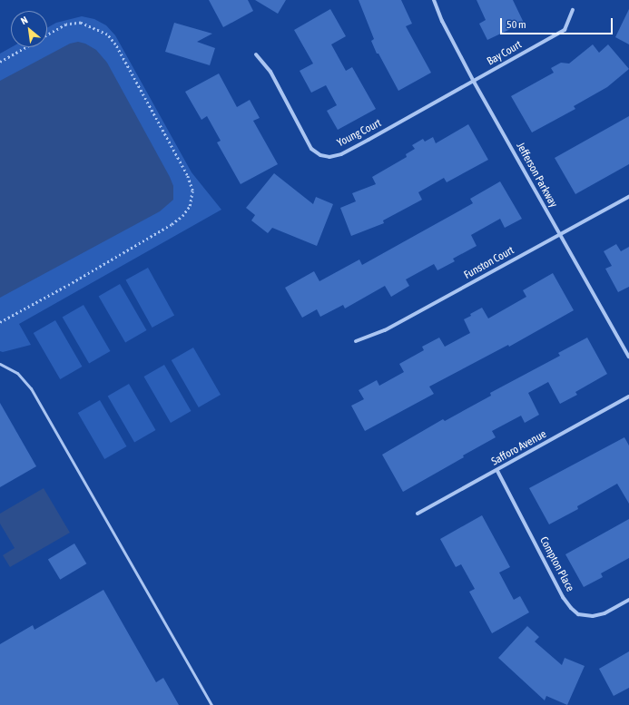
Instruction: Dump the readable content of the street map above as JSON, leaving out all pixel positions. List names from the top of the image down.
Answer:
{
  "streets": {
    "street": [
      "Bay Court",
      "Young Court",
      "Jefferson Parkway",
      "Funston Court",
      "Safforo Avenue",
      "Compton Place"
    ]
  },
  "crossings": [
    ["Bay Court", "Young Court"],
    ["Bay Court", "Jefferson Parkway"],
    ["Young Court", "Jefferson Parkway"],
    ["Jefferson Parkway", "Funston Court"],
    ["Safforo Avenue", "Compton Place"]
  ],
  "scale_bar": "50 m",
  "north": "top left"
}
